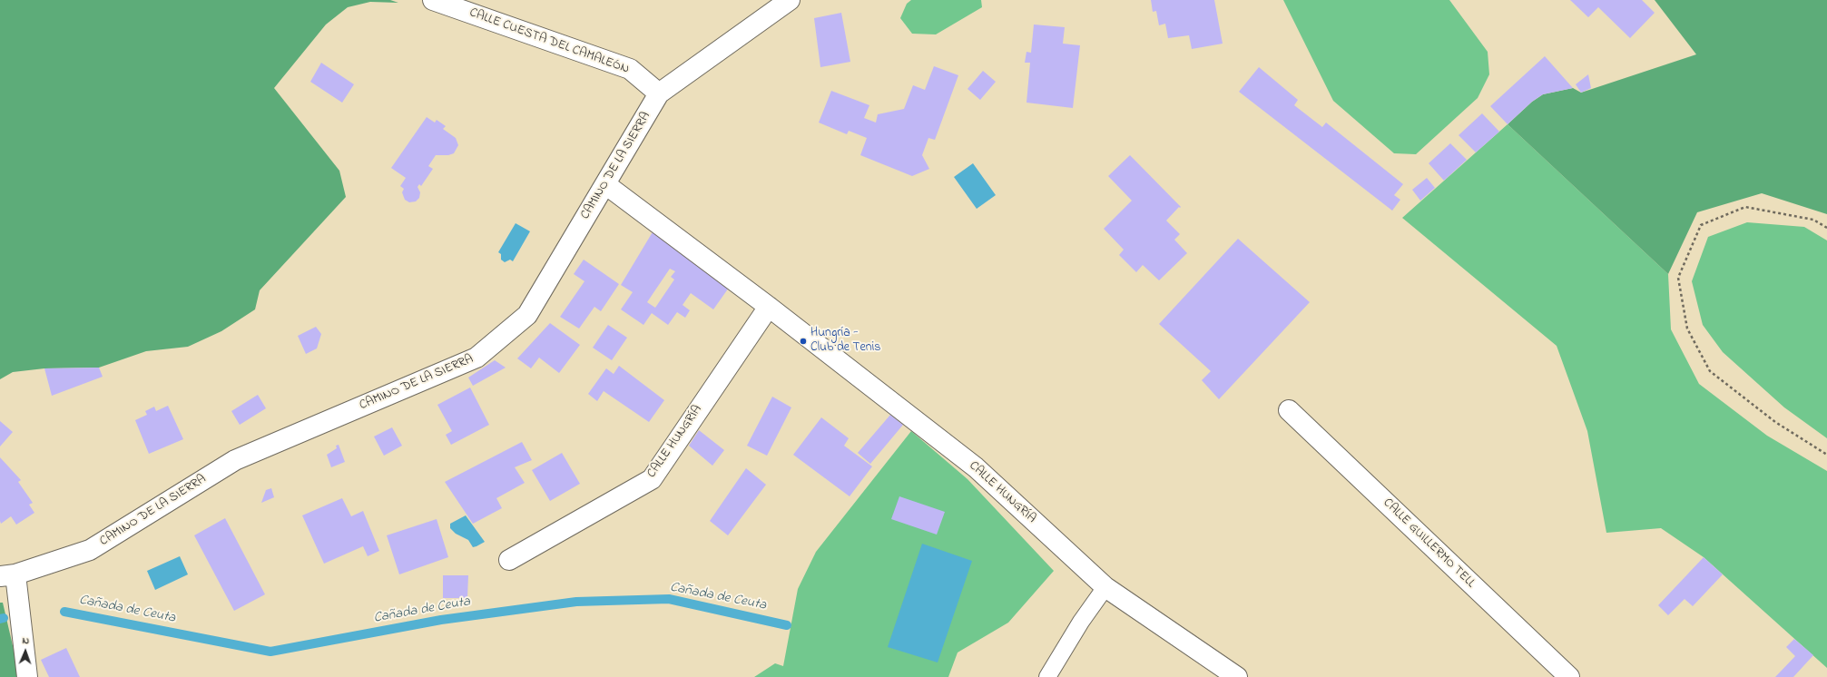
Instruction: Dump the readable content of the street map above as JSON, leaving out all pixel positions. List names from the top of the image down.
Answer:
{
  "streets": {
    "street": [
      "CALLE CUESTA DEL CAMALEÓN",
      "CAMINO DE LA SIERRA",
      "CALLE HUNGRÍA",
      "CALLE GUILLERMO TELL"
    ]
  },
  "crossings": [
    ["CALLE CUESTA DEL CAMALEÓN", "CAMINO DE LA SIERRA"],
    ["CAMINO DE LA SIERRA", "CALLE HUNGRÍA"]
  ],
  "water": ["Cañada de Ceuta"],
  "places": ["Hungría - Club de Tenis"],
  "north": "top"
}
